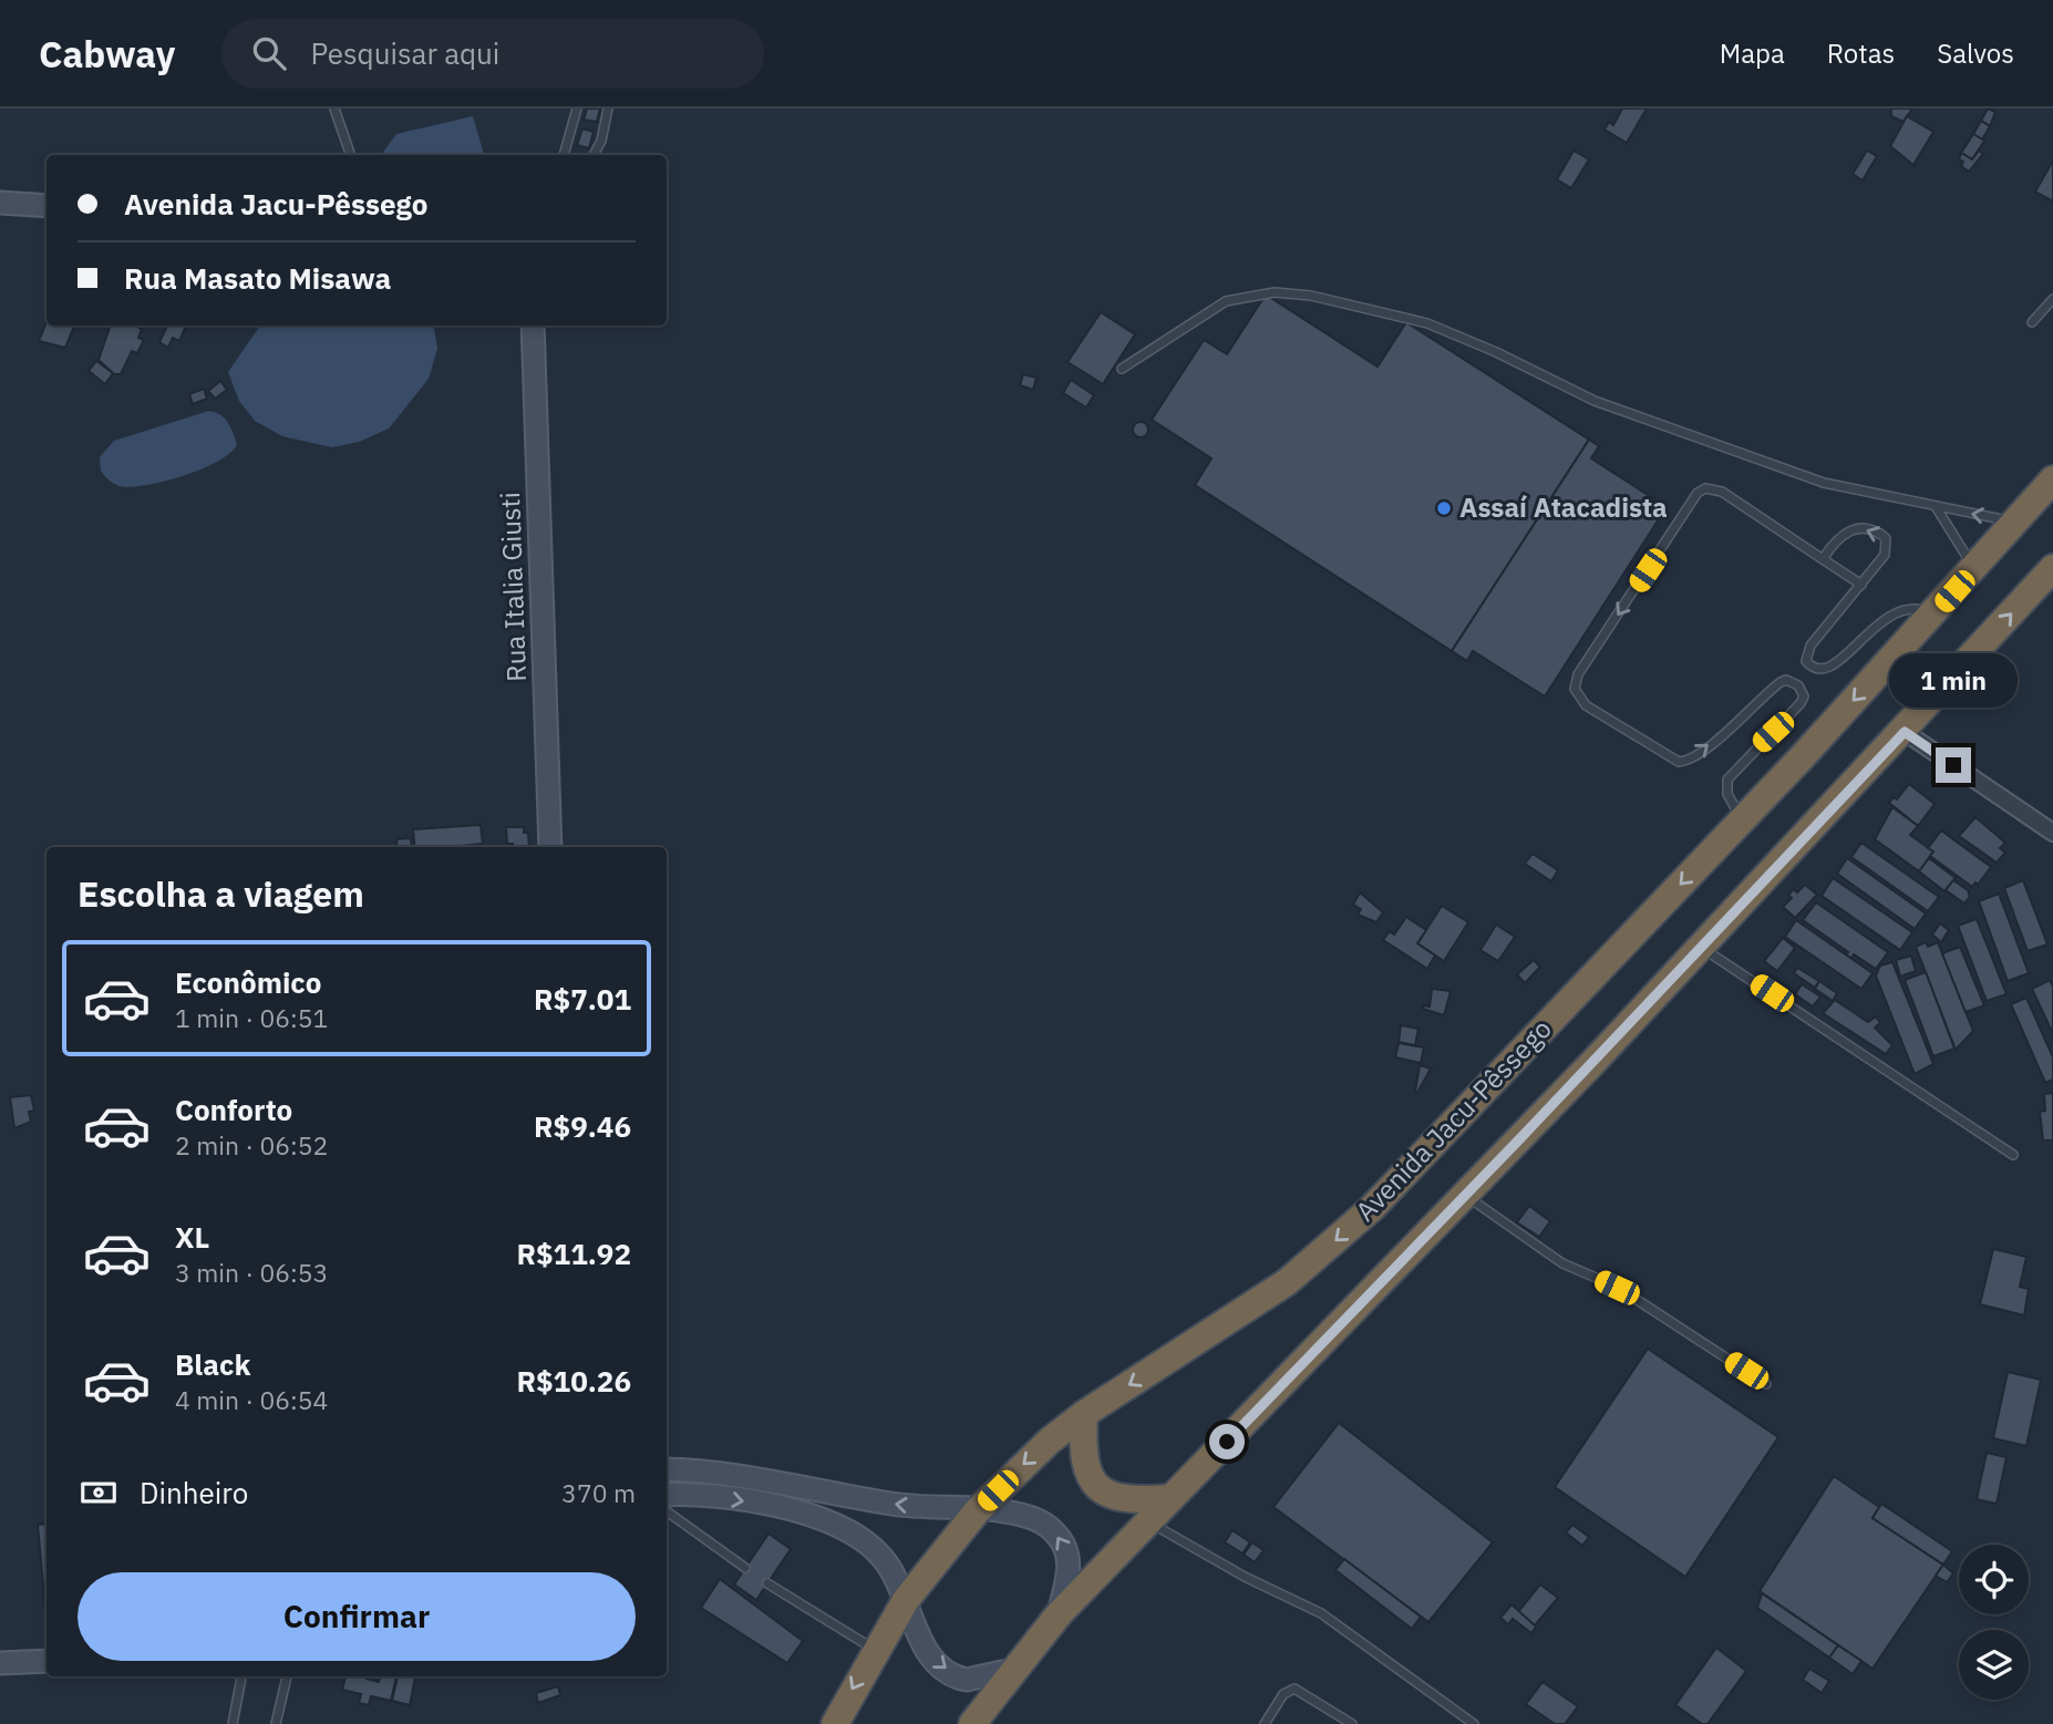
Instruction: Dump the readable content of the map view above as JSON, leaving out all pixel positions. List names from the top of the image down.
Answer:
{
  "streets": {
    "highway": ["Avenida Jacu-Pêssego"],
    "main road": ["Rua Italia Giusti"]
  },
  "places": ["Assaí Atacadista"],
  "page": {
    "header": "Cabway",
    "search": "Pesquisar aqui",
    "nav": ["Mapa", "Rotas", "Salvos"],
    "banner": ["Avenida Jacu-Pêssego", "Rua Masato Misawa"],
    "bubble": "1 min",
    "heading": "Escolha a viagem",
    "list": [
      {
        "name": "Econômico",
        "note": "1 min · 06:51",
        "value": "R$7.01"
      },
      {
        "name": "Conforto",
        "note": "2 min · 06:52",
        "value": "R$9.46"
      },
      {
        "name": "XL",
        "note": "3 min · 06:53",
        "value": "R$11.92"
      },
      {
        "name": "Black",
        "note": "4 min · 06:54",
        "value": "R$10.26"
      }
    ],
    "pay": ["Dinheiro", "370 m"],
    "buttons": "Confirmar"
  }
}
